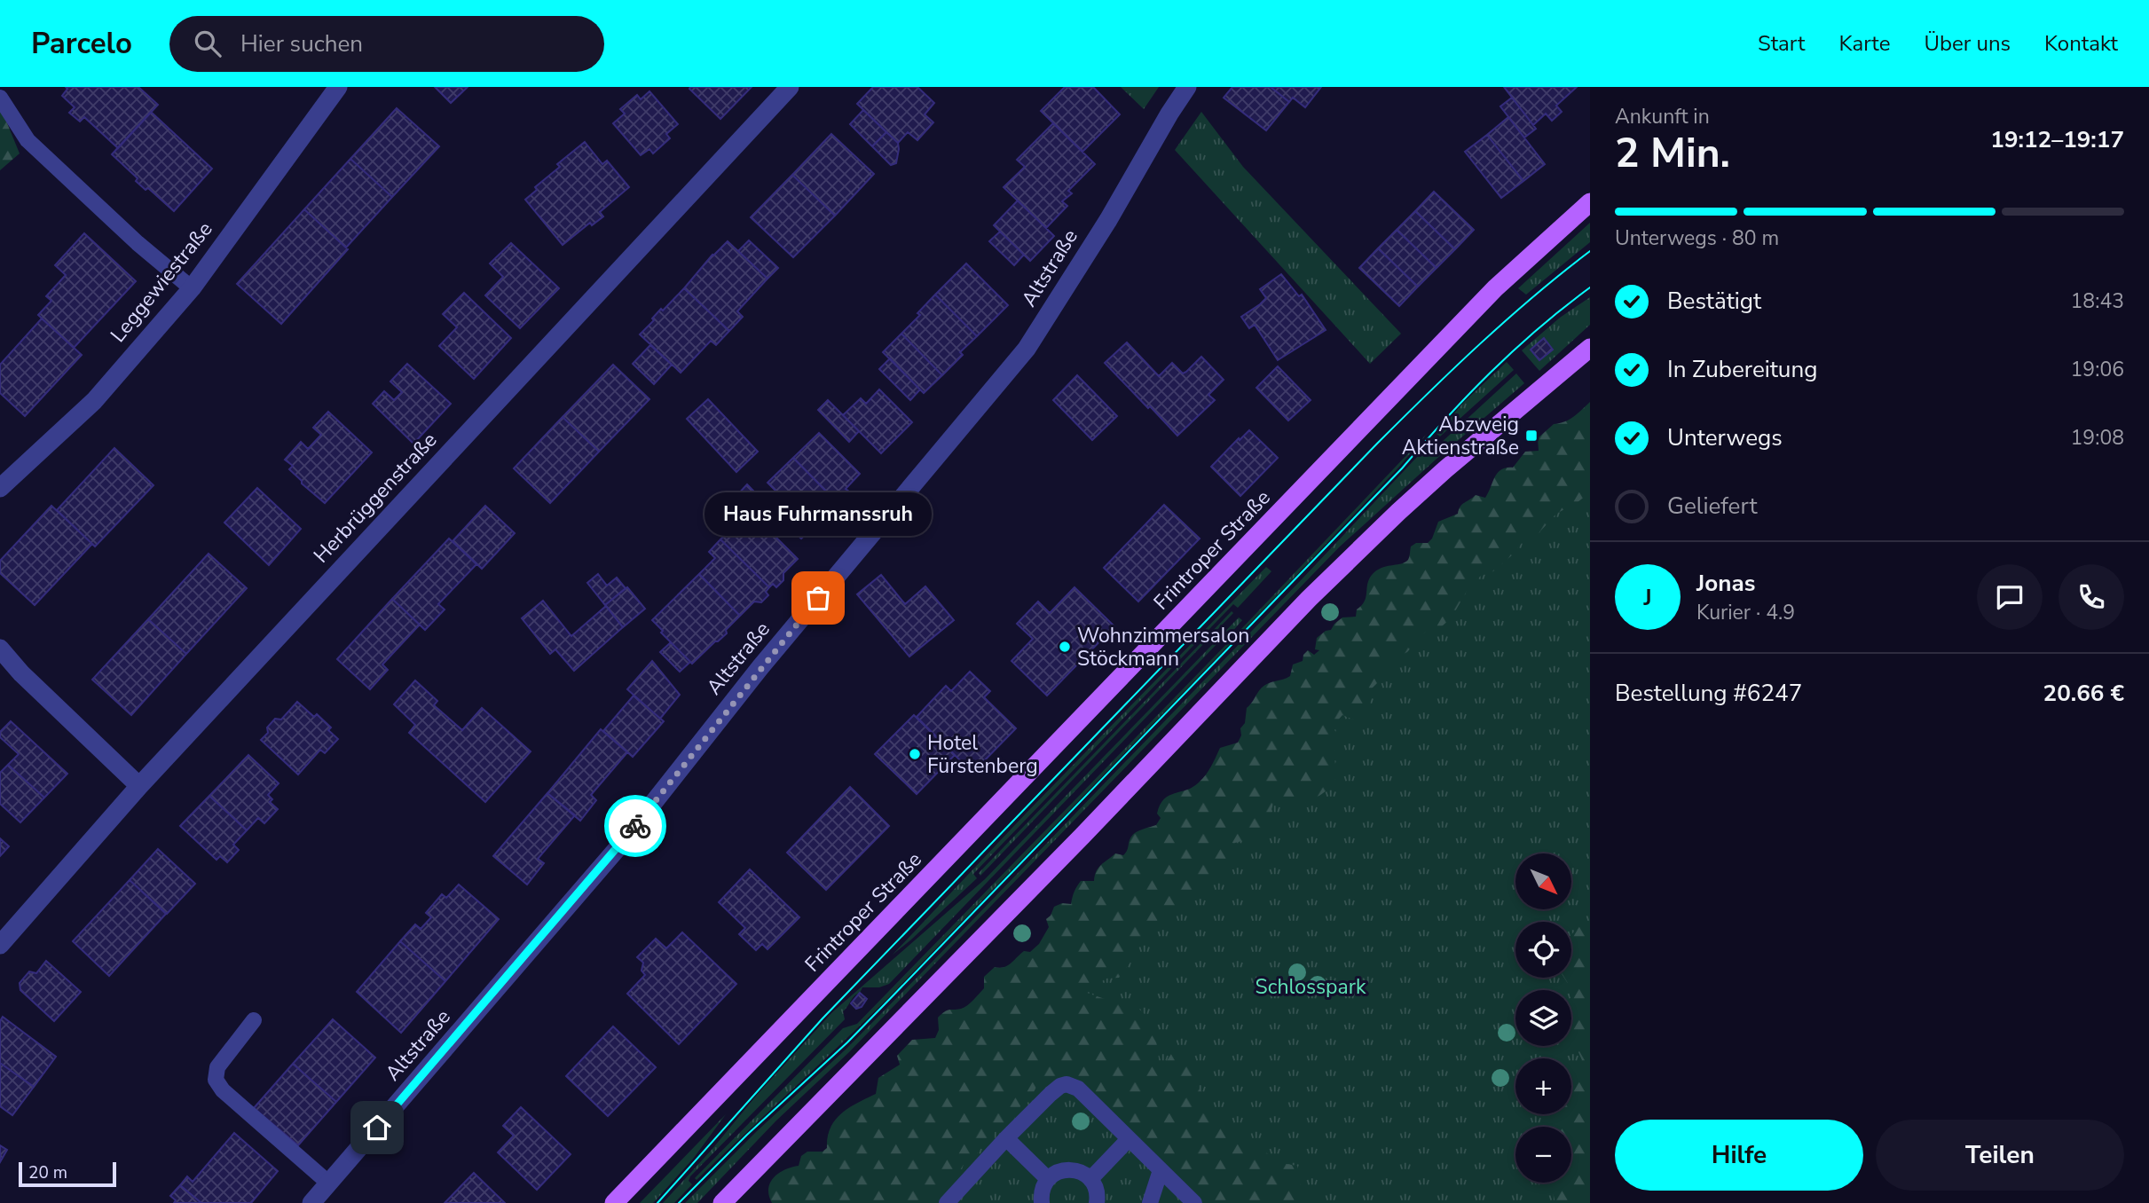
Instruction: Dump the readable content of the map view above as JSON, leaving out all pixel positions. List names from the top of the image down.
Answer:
{
  "streets": {
    "main road": ["Frintroper Straße"],
    "street": ["Altstraße", "Leggewiestraße", "Herbrüggenstraße"]
  },
  "parks": ["Schlosspark"],
  "places": {
    "transit": ["Abzweig Aktienstraße"],
    "other": ["Haus Fuhrmanssruh", "Wohnzimmersalon Stöckmann", "Hotel Fürstenberg"]
  },
  "scale_bar": "20 m",
  "north": "bottom right",
  "page": {
    "header": "Parcelo",
    "search": "Hier suchen",
    "nav": [
      "Start",
      "Karte",
      "Über uns",
      "Kontakt"
    ],
    "heading": ["2 Min.", "Ankunft in", "19:12–19:17"],
    "panel": [
      "Jonas",
      "Kurier · 4.9",
      "Bestellung #6247",
      "20.66 €"
    ],
    "bar": "Unterwegs · 80 m",
    "list": [
      ["Bestätigt", "18:43"],
      ["In Zubereitung", "19:06"],
      ["Unterwegs", "19:08"],
      "Geliefert"
    ],
    "bubble": "Haus Fuhrmanssruh",
    "round": "J",
    "map_buttons": ["+", "−"],
    "buttons": ["Hilfe", "Teilen"],
    "scale": "20 m"
  }
}
